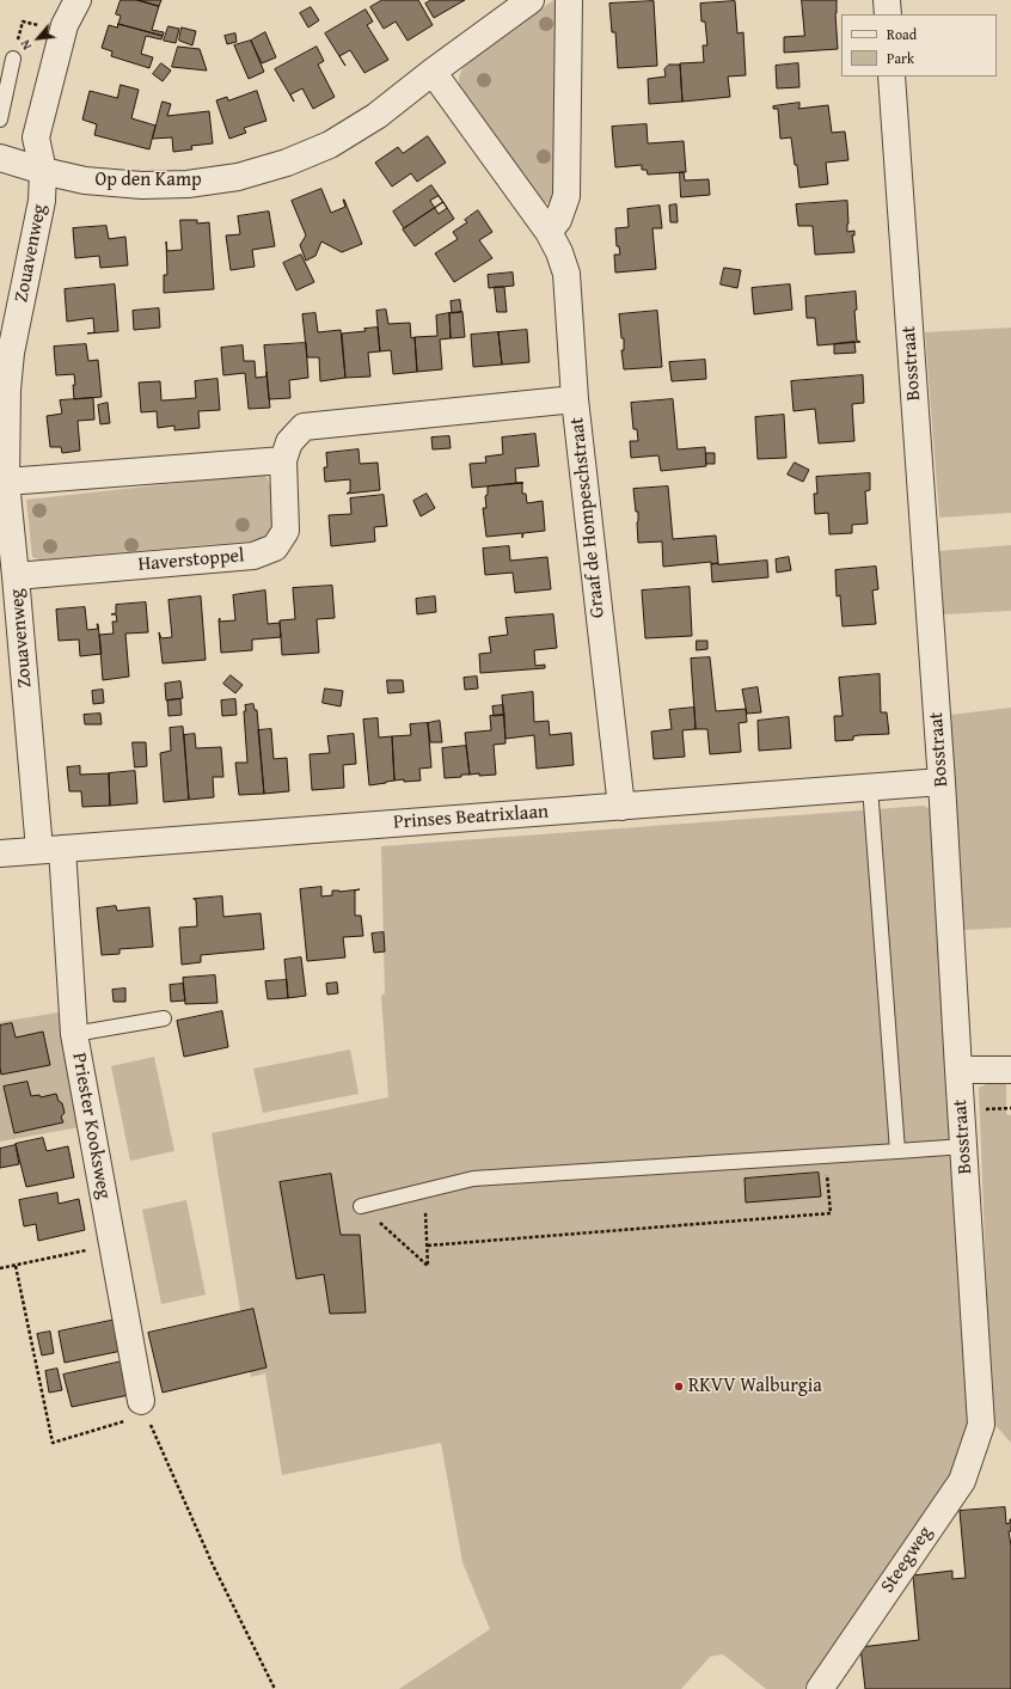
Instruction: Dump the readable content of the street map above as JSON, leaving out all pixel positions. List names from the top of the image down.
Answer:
{
  "streets": {
    "street": [
      "Op den Kamp",
      "Zouavenweg",
      "Bosstraat",
      "Graaf de Hompeschstraat",
      "Haverstoppel",
      "Prinses Beatrixlaan",
      "Priester Kooksweg",
      "Steegweg"
    ]
  },
  "crossings": [
    ["Op den Kamp", "Zouavenweg"],
    ["Op den Kamp", "Graaf de Hompeschstraat"],
    ["Zouavenweg", "Haverstoppel"],
    ["Zouavenweg", "Prinses Beatrixlaan"],
    ["Zouavenweg", "Priester Kooksweg"],
    ["Bosstraat", "Prinses Beatrixlaan"],
    ["Bosstraat", "Steegweg"],
    ["Graaf de Hompeschstraat", "Haverstoppel"],
    ["Graaf de Hompeschstraat", "Prinses Beatrixlaan"],
    ["Prinses Beatrixlaan", "Priester Kooksweg"]
  ],
  "places": ["RKVV Walburgia"],
  "legend": ["Road", "Park"],
  "north": "bottom left"
}
